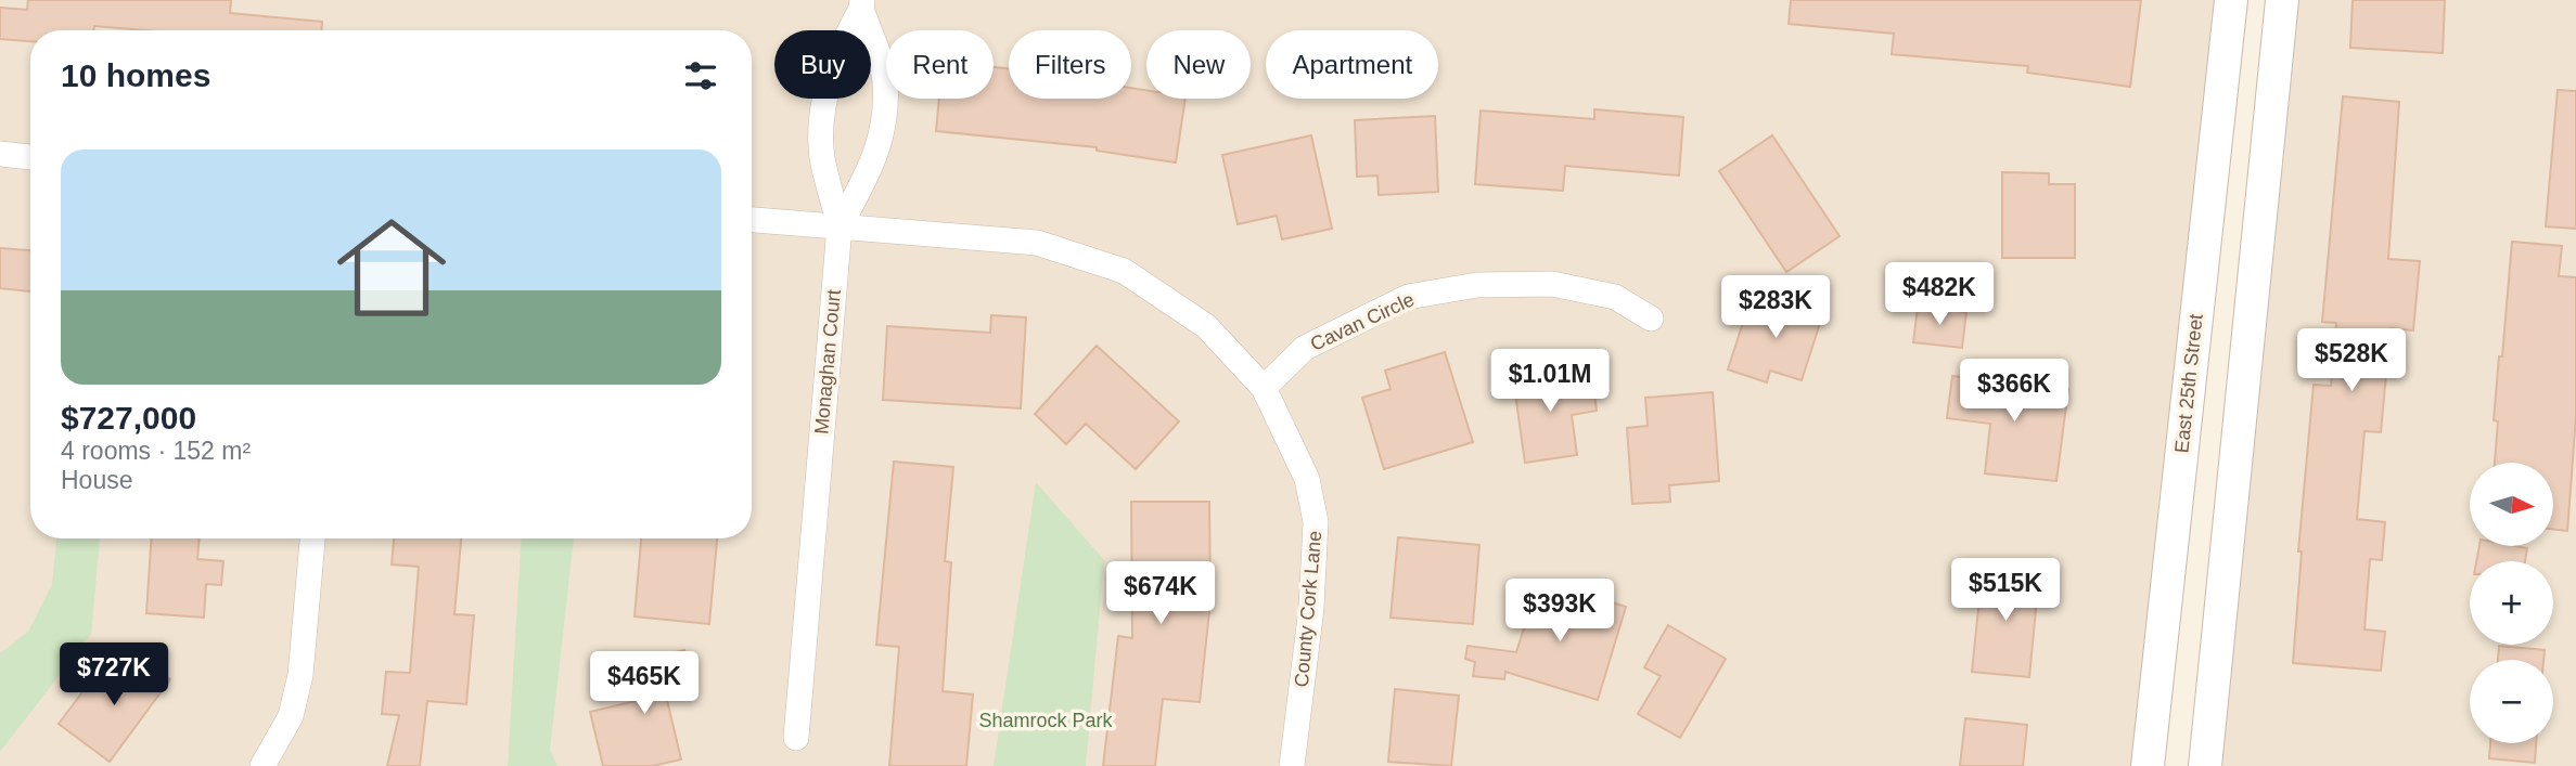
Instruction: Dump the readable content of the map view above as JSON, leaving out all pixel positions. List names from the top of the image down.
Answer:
{
  "streets": {
    "street": [
      "Cavan Circle",
      "Monaghan Court",
      "East 25th Street",
      "County Cork Lane"
    ]
  },
  "crossings": [
    ["Cavan Circle", "County Cork Lane"],
    ["Monaghan Court", "County Cork Lane"]
  ],
  "parks": ["Shamrock Park"],
  "north": "right",
  "page": {
    "chip": [
      "Buy",
      "Rent",
      "Filters",
      "New",
      "Apartment"
    ],
    "heading": "10 homes",
    "list": [
      {
        "name": "$727,000",
        "note": "4 rooms · 152 m² · House"
      }
    ],
    "price": [
      "$482K",
      "$283K",
      "$528K",
      "$1.01M",
      "$366K",
      "$515K",
      "$674K",
      "$393K",
      "$727K",
      "$465K"
    ],
    "map_buttons": ["+", "−"]
  }
}
